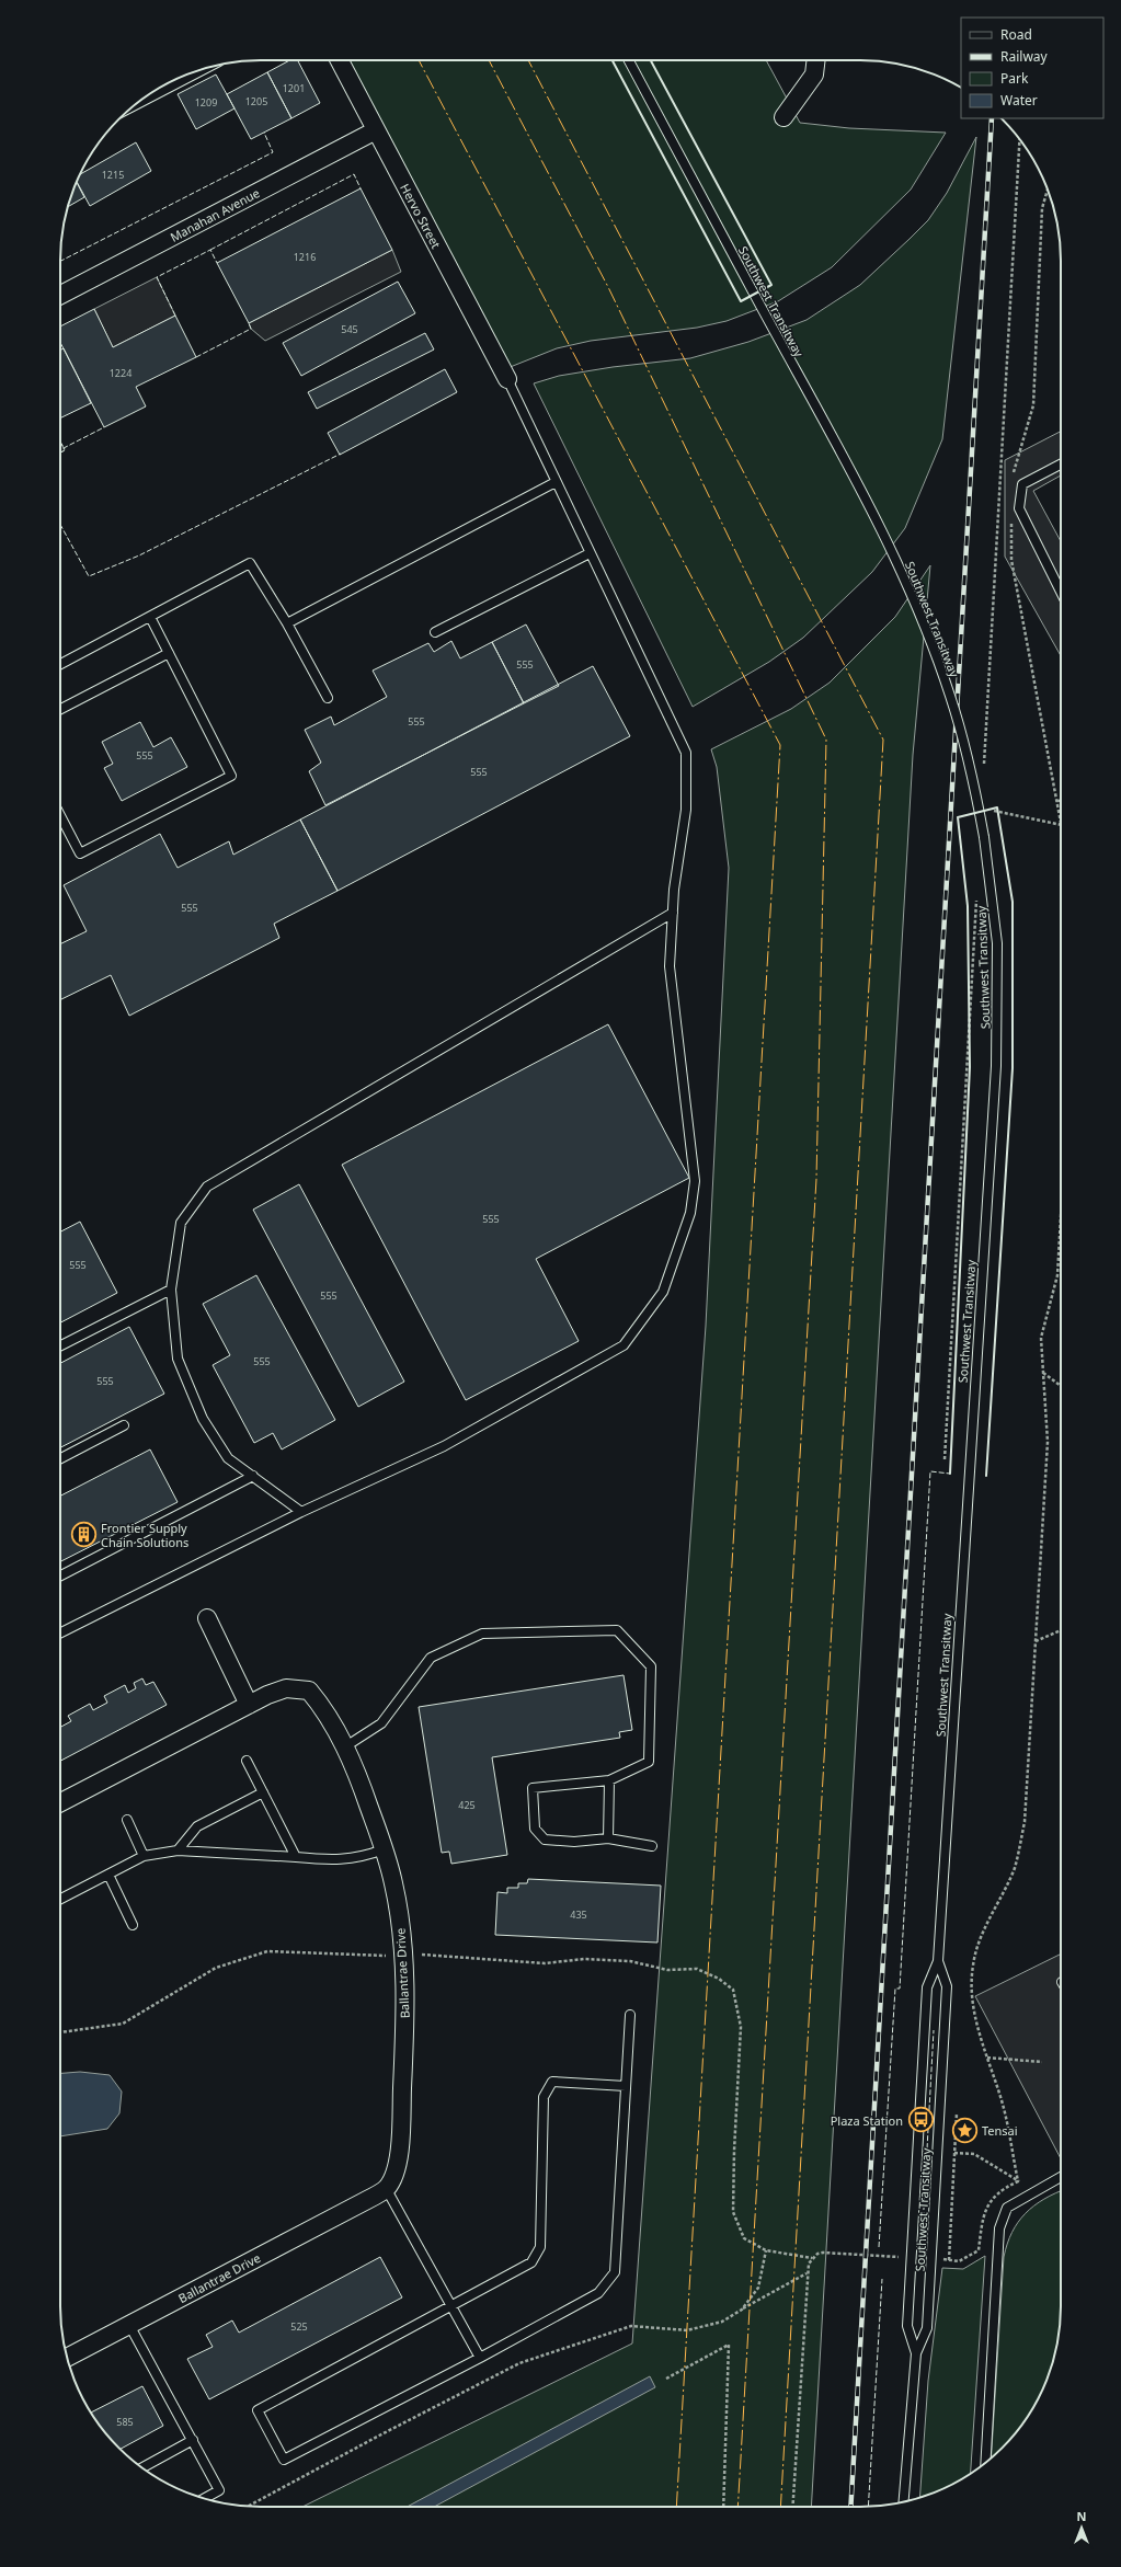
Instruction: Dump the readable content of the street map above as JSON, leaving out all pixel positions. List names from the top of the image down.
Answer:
{
  "streets": {
    "street": ["Manahan Avenue", "Hervo Street", "Ballantrae Drive"],
    "lane": ["Southwest Transitway"]
  },
  "crossings": [
    ["Manahan Avenue", "Hervo Street"]
  ],
  "places": {
    "building": ["Frontier Supply Chain Solutions"],
    "bus stop": ["Plaza Station"],
    "place": ["Tensai"]
  },
  "house_numbers": [
    "1201",
    "1205",
    "1209",
    "1215",
    "1216",
    "545",
    "1224",
    "555",
    "555",
    "555",
    "555",
    "555",
    "555",
    "555",
    "555",
    "555",
    "555",
    "425",
    "435",
    "525",
    "585"
  ],
  "legend": [
    "Road",
    "Railway",
    "Park",
    "Water"
  ],
  "north": "top"
}
